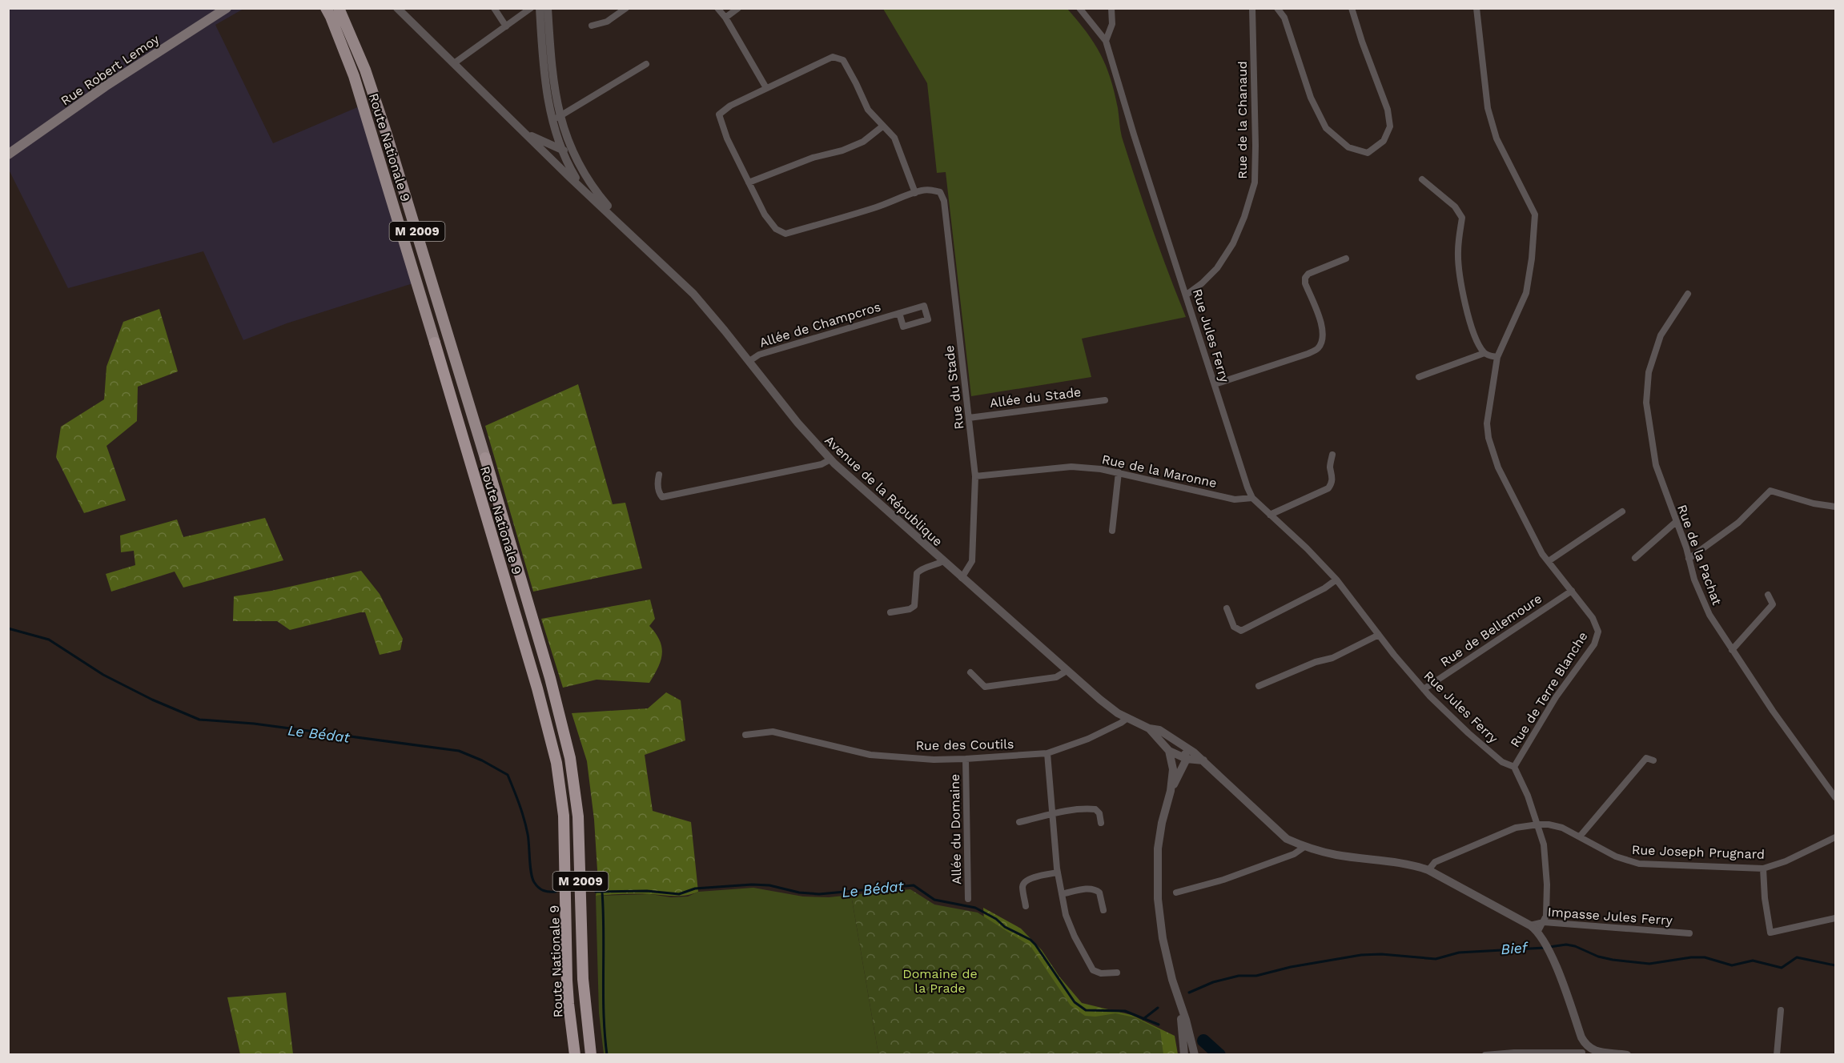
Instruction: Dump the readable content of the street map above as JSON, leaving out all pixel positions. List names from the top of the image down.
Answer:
{
  "streets": {
    "highway": ["Route Nationale 9", "M 2009"],
    "main road": ["Rue Robert Lemoy"],
    "street": [
      "Rue de la Chanaud",
      "Allée de Champcros",
      "Rue Jules Ferry",
      "Rue du Stade",
      "Allée du Stade",
      "Rue de la Maronne",
      "Avenue de la République",
      "Rue de la Pachat",
      "Rue de Bellemoure",
      "Rue de Terre Blanche",
      "Rue des Coutils",
      "Allée du Domaine",
      "Rue Joseph Prugnard",
      "Impasse Jules Ferry"
    ]
  },
  "crossings": [
    ["Rue de la Chanaud", "Rue Jules Ferry"],
    ["Route Nationale 9", "M 2009"],
    ["Allée de Champcros", "Avenue de la République"],
    ["Rue Jules Ferry", "Rue de la Maronne"],
    ["Rue Jules Ferry", "Rue de Bellemoure"],
    ["Rue Jules Ferry", "Rue de Terre Blanche"],
    ["Rue du Stade", "Allée du Stade"],
    ["Rue du Stade", "Rue de la Maronne"],
    ["Rue du Stade", "Avenue de la République"],
    ["Avenue de la République", "Rue des Coutils"],
    ["Avenue de la République", "Rue Joseph Prugnard"],
    ["Avenue de la République", "Impasse Jules Ferry"],
    ["Rue de Bellemoure", "Rue de Terre Blanche"],
    ["Rue des Coutils", "Allée du Domaine"]
  ],
  "water": ["Le Bédat", "Bief"],
  "parks": ["Domaine de la Prade"]
}
